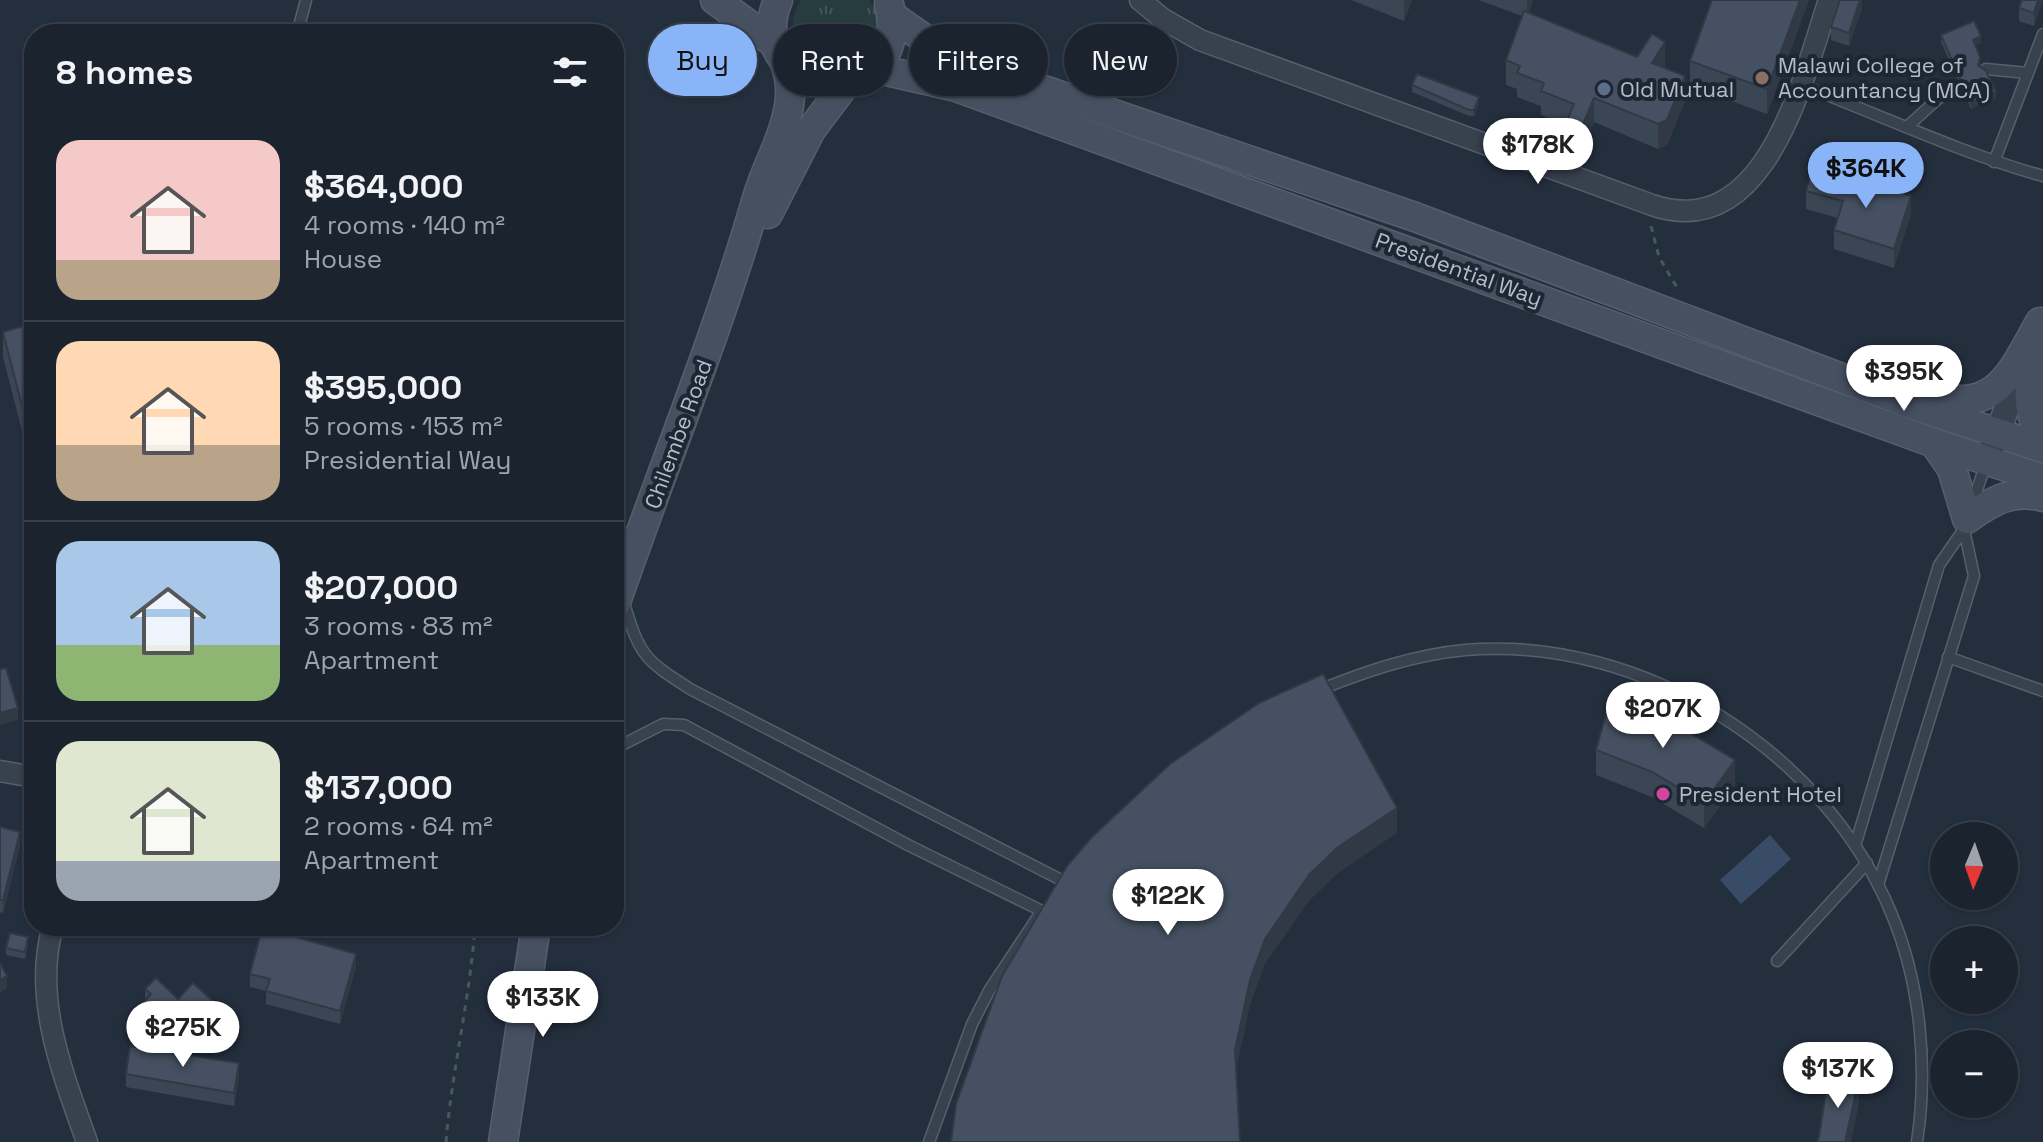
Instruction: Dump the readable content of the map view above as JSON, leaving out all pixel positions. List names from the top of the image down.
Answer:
{
  "streets": {
    "main road": ["Presidential Way", "Chilembe Road"]
  },
  "places": ["Malawi College of Accountancy (MCA)", "Old Mutual", "President Hotel"],
  "north": "bottom",
  "page": {
    "chip": [
      "Buy",
      "Rent",
      "Filters",
      "New"
    ],
    "heading": "8 homes",
    "price": [
      "$178K",
      "$364K",
      "$395K",
      "$207K",
      "$122K",
      "$133K",
      "$275K",
      "$137K"
    ],
    "list": [
      {
        "name": "$364,000",
        "note": "4 rooms · 140 m² · House"
      },
      {
        "name": "$395,000",
        "note": "5 rooms · 153 m² · Presidential Way"
      },
      {
        "name": "$207,000",
        "note": "3 rooms · 83 m² · Apartment"
      },
      {
        "name": "$137,000",
        "note": "2 rooms · 64 m² · Apartment"
      }
    ],
    "map_buttons": ["+", "−"]
  }
}
